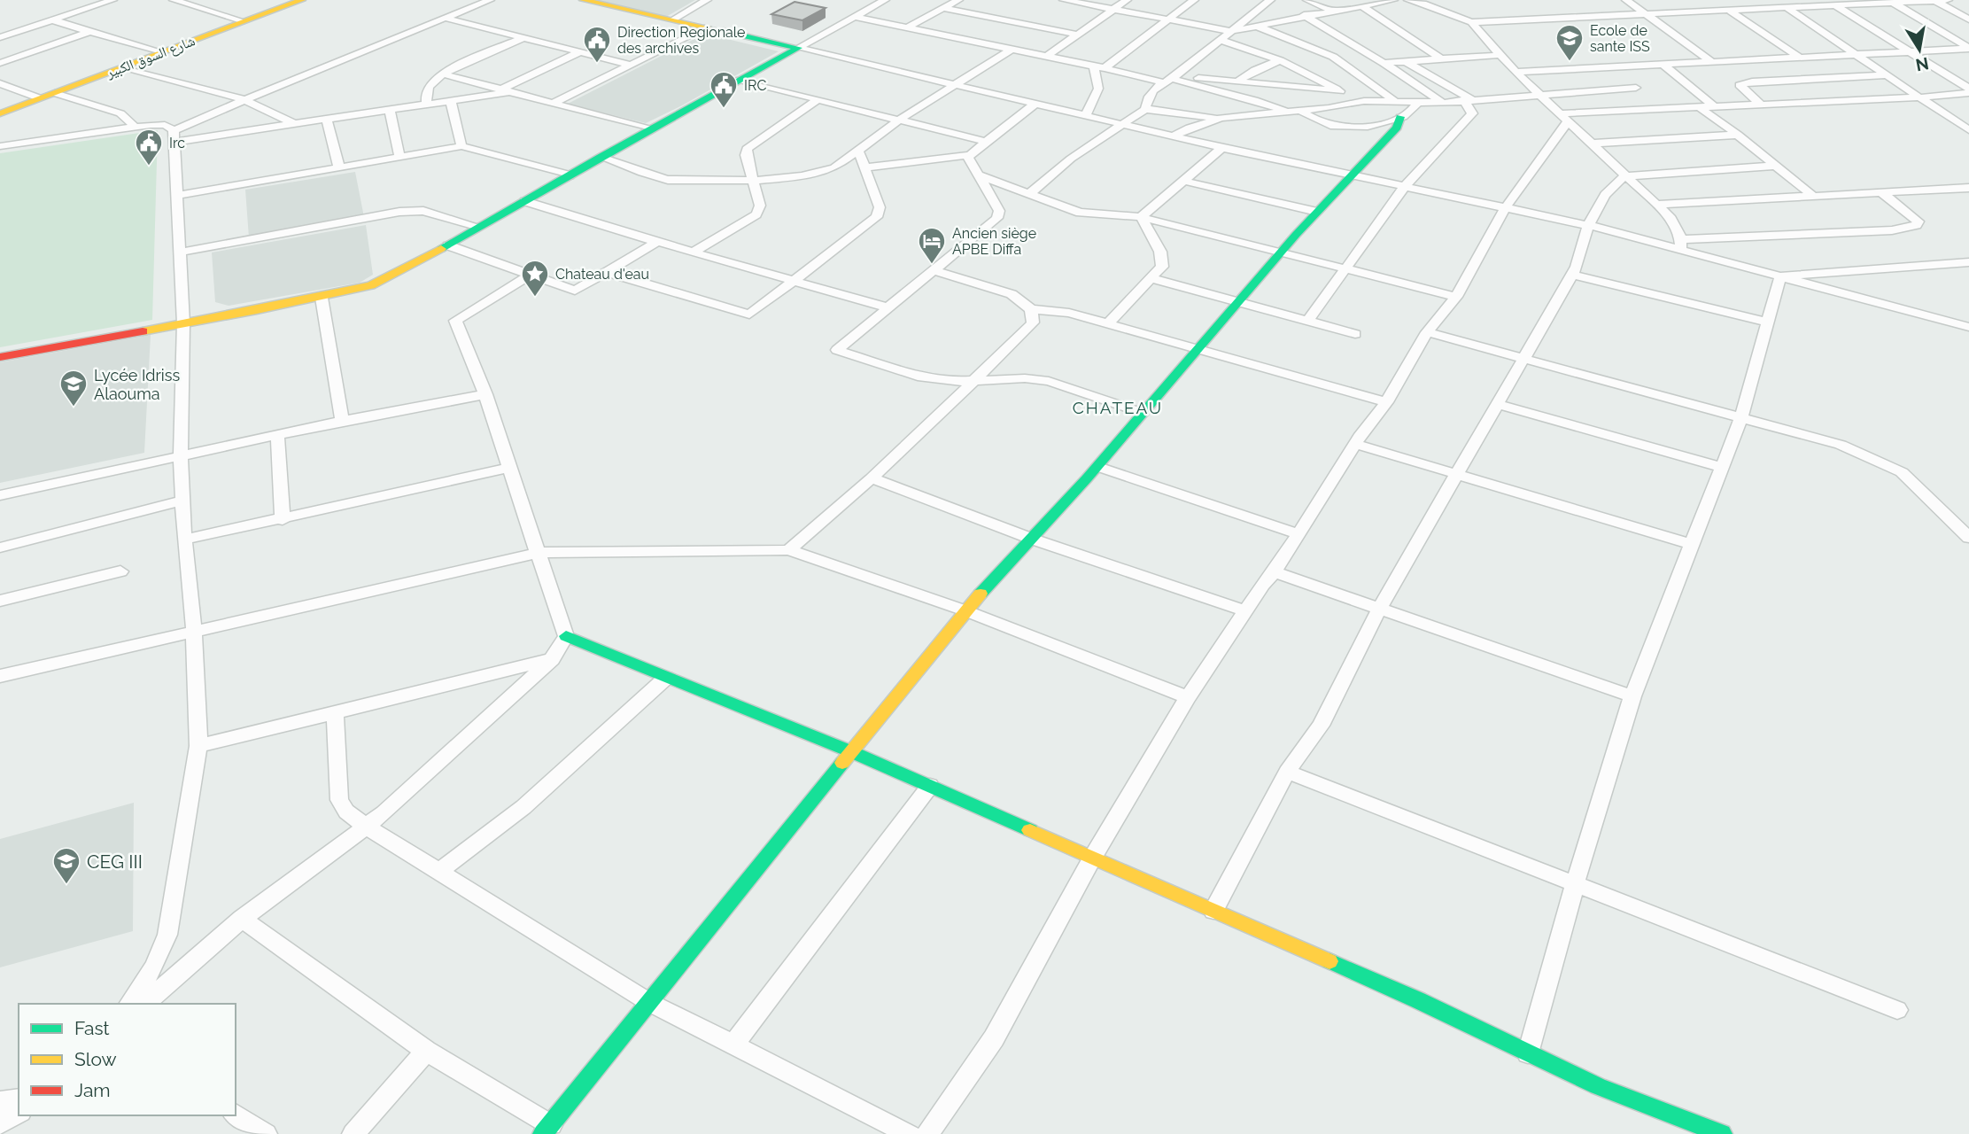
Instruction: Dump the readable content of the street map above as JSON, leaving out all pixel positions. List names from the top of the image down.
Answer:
{
  "streets": {
    "street": ["شارع السوق الكبير"]
  },
  "districts": ["CHATEAU"],
  "places": {
    "school or university": ["Ecole de sante ISS", "Lycée Idriss Alaouma", "CEG III"],
    "public building": ["Direction Regionale des archives", "IRC", "Irc"],
    "hotel": ["Ancien siège APBE Diffa"],
    "place": ["Chateau d'eau"]
  },
  "legend": ["Fast", "Slow", "Jam"],
  "north": "bottom"
}
